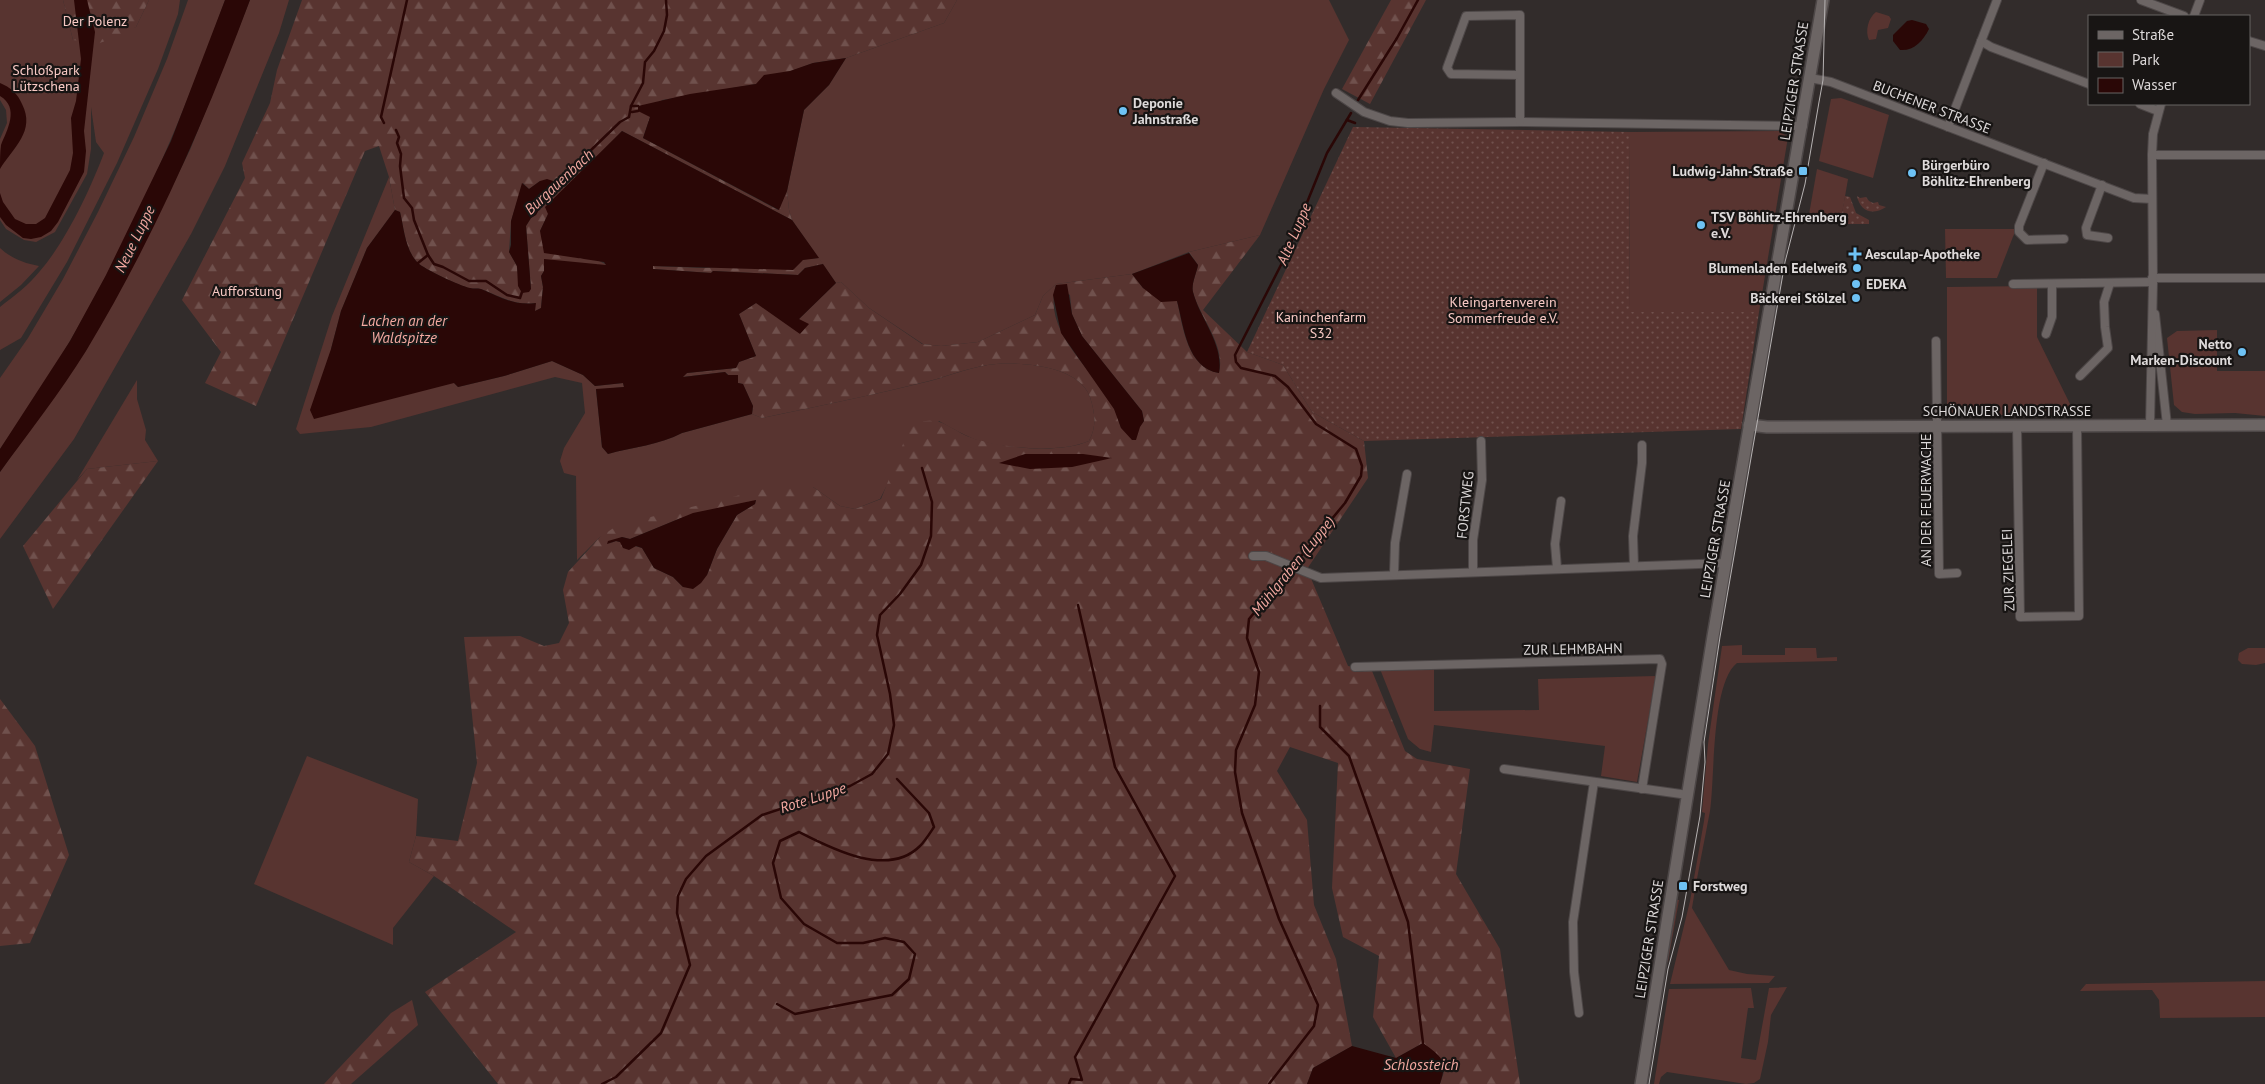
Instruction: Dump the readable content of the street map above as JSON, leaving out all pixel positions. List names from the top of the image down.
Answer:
{
  "streets": {
    "street": [
      "LEIPZIGER STRASSE",
      "BUCHENER STRASSE",
      "SCHÖNAUER LANDSTRASSE",
      "AN DER FEUERWACHE",
      "FORSTWEG",
      "ZUR ZIEGELEI",
      "ZUR LEHMBAHN"
    ]
  },
  "crossings": [
    ["LEIPZIGER STRASSE", "BUCHENER STRASSE"],
    ["LEIPZIGER STRASSE", "SCHÖNAUER LANDSTRASSE"],
    ["SCHÖNAUER LANDSTRASSE", "AN DER FEUERWACHE"],
    ["SCHÖNAUER LANDSTRASSE", "ZUR ZIEGELEI"]
  ],
  "water": [
    "Burgauenbach",
    "Alte Luppe",
    "Neue Luppe",
    "Lachen an der Waldspitze",
    "Mühlgraben (Luppe)",
    "Rote Luppe",
    "Schlossteich"
  ],
  "parks": [
    "Der Polenz",
    "Schloßpark Lützschena",
    "Aufforstung",
    "Kleingartenverein Sommerfreude e.V.",
    "Kaninchenfarm S32"
  ],
  "places": {
    "other": [
      "Deponie Jahnstraße",
      "Bürgerbüro Böhlitz-Ehrenberg",
      "TSV Böhlitz-Ehrenberg e.V.",
      "Blumenladen Edelweiß",
      "EDEKA",
      "Bäckerei Stölzel",
      "Netto Marken-Discount"
    ],
    "transit": ["Ludwig-Jahn-Straße", "Forstweg"],
    "health": ["Aesculap-Apotheke"]
  },
  "legend": ["Straße", "Park", "Wasser"]
}
